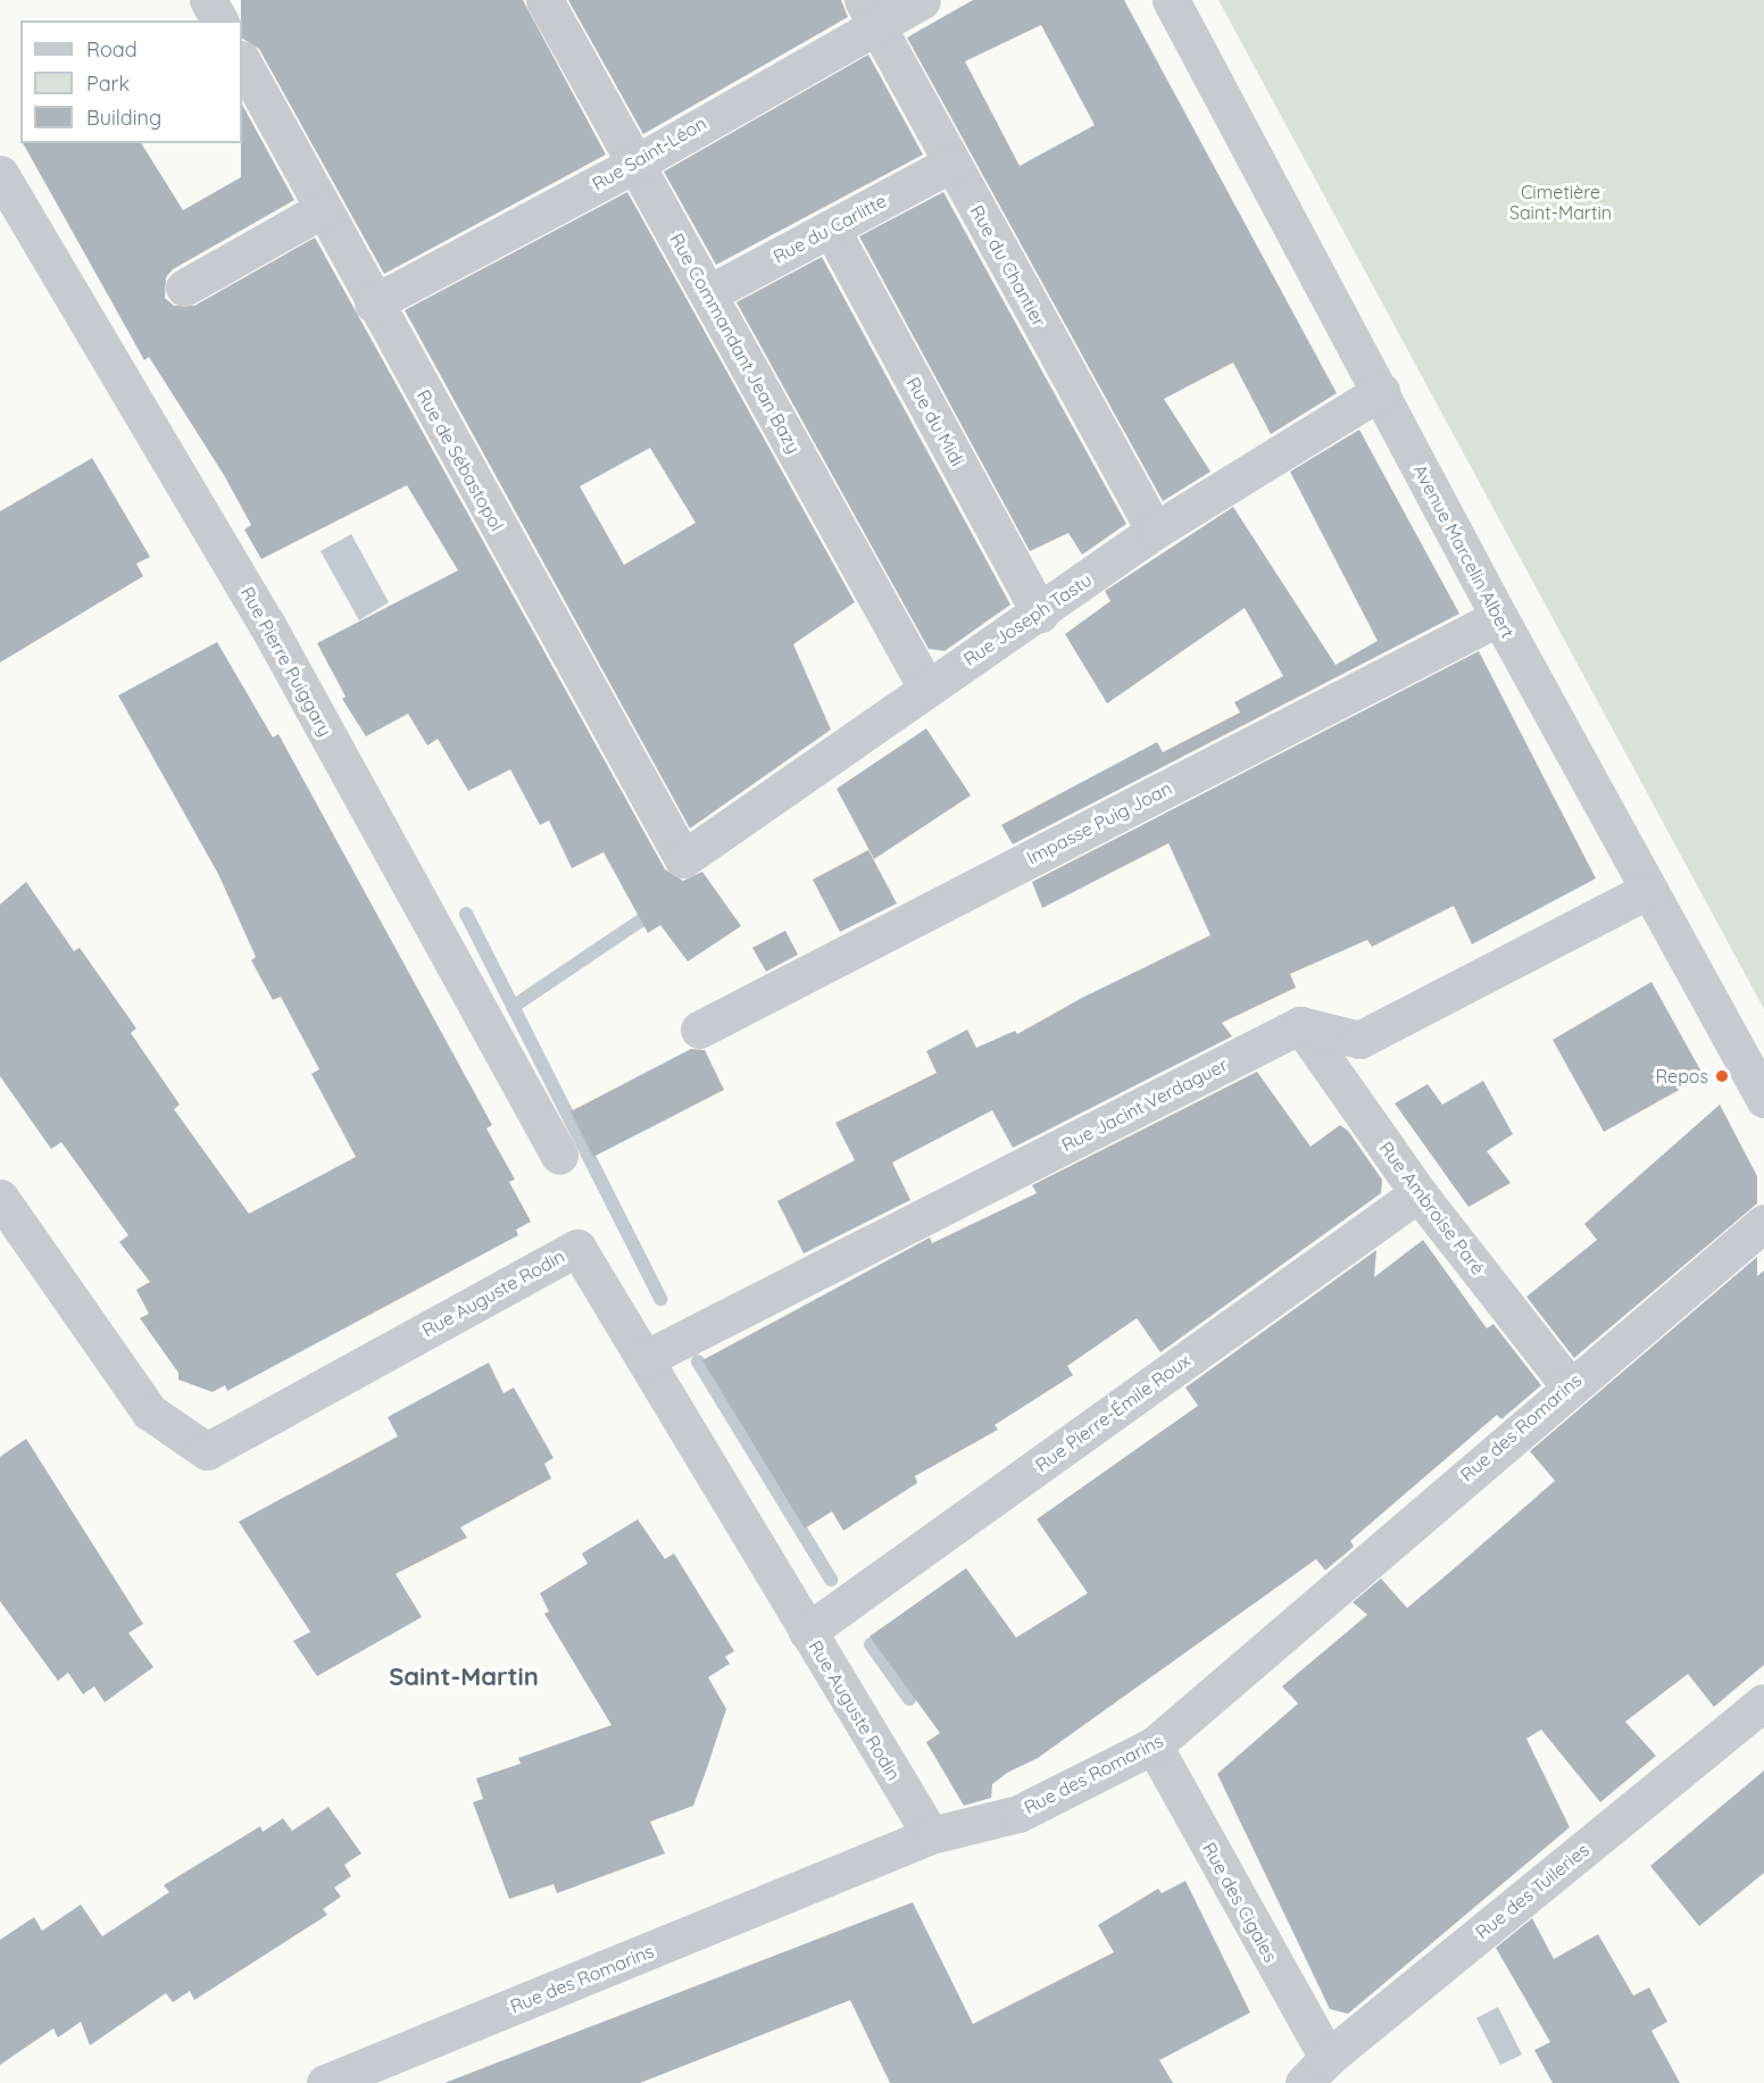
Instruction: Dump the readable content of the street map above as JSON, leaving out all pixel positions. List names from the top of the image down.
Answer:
{
  "streets": {
    "street": [
      "Rue Saint-Léon",
      "Rue du Carlitte",
      "Rue du Chantier",
      "Rue Commandant Jean Bazy",
      "Rue du Midi",
      "Rue de Sébastopol",
      "Avenue Marcelin Albert",
      "Rue Joseph Tastu",
      "Rue Pierre Puiggary",
      "Impasse Puig Joan",
      "Rue Jacint Verdaguer",
      "Rue Ambroise Paré",
      "Rue Auguste Rodin",
      "Rue Pierre-Émile Roux",
      "Rue des Romarins",
      "Rue des Tuileries",
      "Rue des Cigales"
    ]
  },
  "crossings": [
    ["Rue Saint-Léon", "Rue du Chantier"],
    ["Rue Saint-Léon", "Rue Commandant Jean Bazy"],
    ["Rue Saint-Léon", "Rue de Sébastopol"],
    ["Rue du Carlitte", "Rue du Chantier"],
    ["Rue du Carlitte", "Rue Commandant Jean Bazy"],
    ["Rue du Carlitte", "Rue du Midi"],
    ["Rue du Chantier", "Rue Joseph Tastu"],
    ["Rue Commandant Jean Bazy", "Rue Joseph Tastu"],
    ["Rue du Midi", "Rue Joseph Tastu"],
    ["Rue de Sébastopol", "Rue Joseph Tastu"],
    ["Avenue Marcelin Albert", "Rue Joseph Tastu"],
    ["Avenue Marcelin Albert", "Impasse Puig Joan"],
    ["Rue Jacint Verdaguer", "Rue Ambroise Paré"],
    ["Rue Jacint Verdaguer", "Rue Auguste Rodin"],
    ["Rue Ambroise Paré", "Rue Pierre-Émile Roux"],
    ["Rue Ambroise Paré", "Rue des Romarins"],
    ["Rue Auguste Rodin", "Rue Pierre-Émile Roux"],
    ["Rue Auguste Rodin", "Rue des Romarins"],
    ["Rue des Romarins", "Rue des Cigales"],
    ["Rue des Tuileries", "Rue des Cigales"]
  ],
  "districts": ["Saint-Martin"],
  "parks": ["Cimetière Saint-Martin"],
  "places": ["Repos"],
  "legend": ["Road", "Park", "Building"]
}
